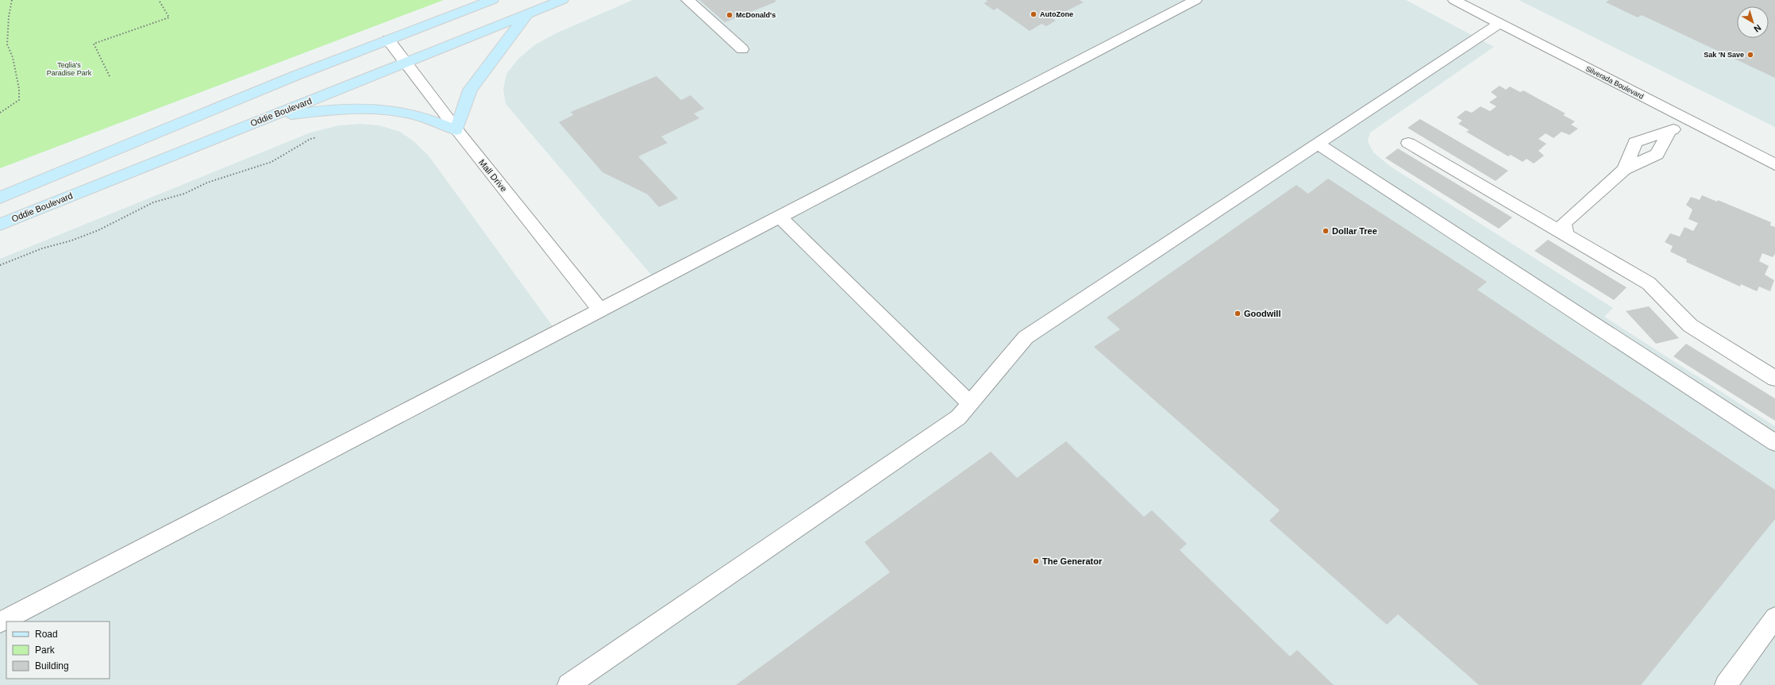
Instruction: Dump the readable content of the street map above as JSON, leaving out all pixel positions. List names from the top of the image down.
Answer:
{
  "streets": {
    "main road": ["Oddie Boulevard"],
    "street": ["Silverada Boulevard", "Mall Drive"]
  },
  "crossings": [
    ["Oddie Boulevard", "Mall Drive"]
  ],
  "parks": ["Teglia's Paradise Park"],
  "places": [
    "AutoZone",
    "McDonald's",
    "Sak 'N Save",
    "Dollar Tree",
    "Goodwill",
    "The Generator"
  ],
  "legend": ["Road", "Park", "Building"],
  "north": "bottom right"
}
